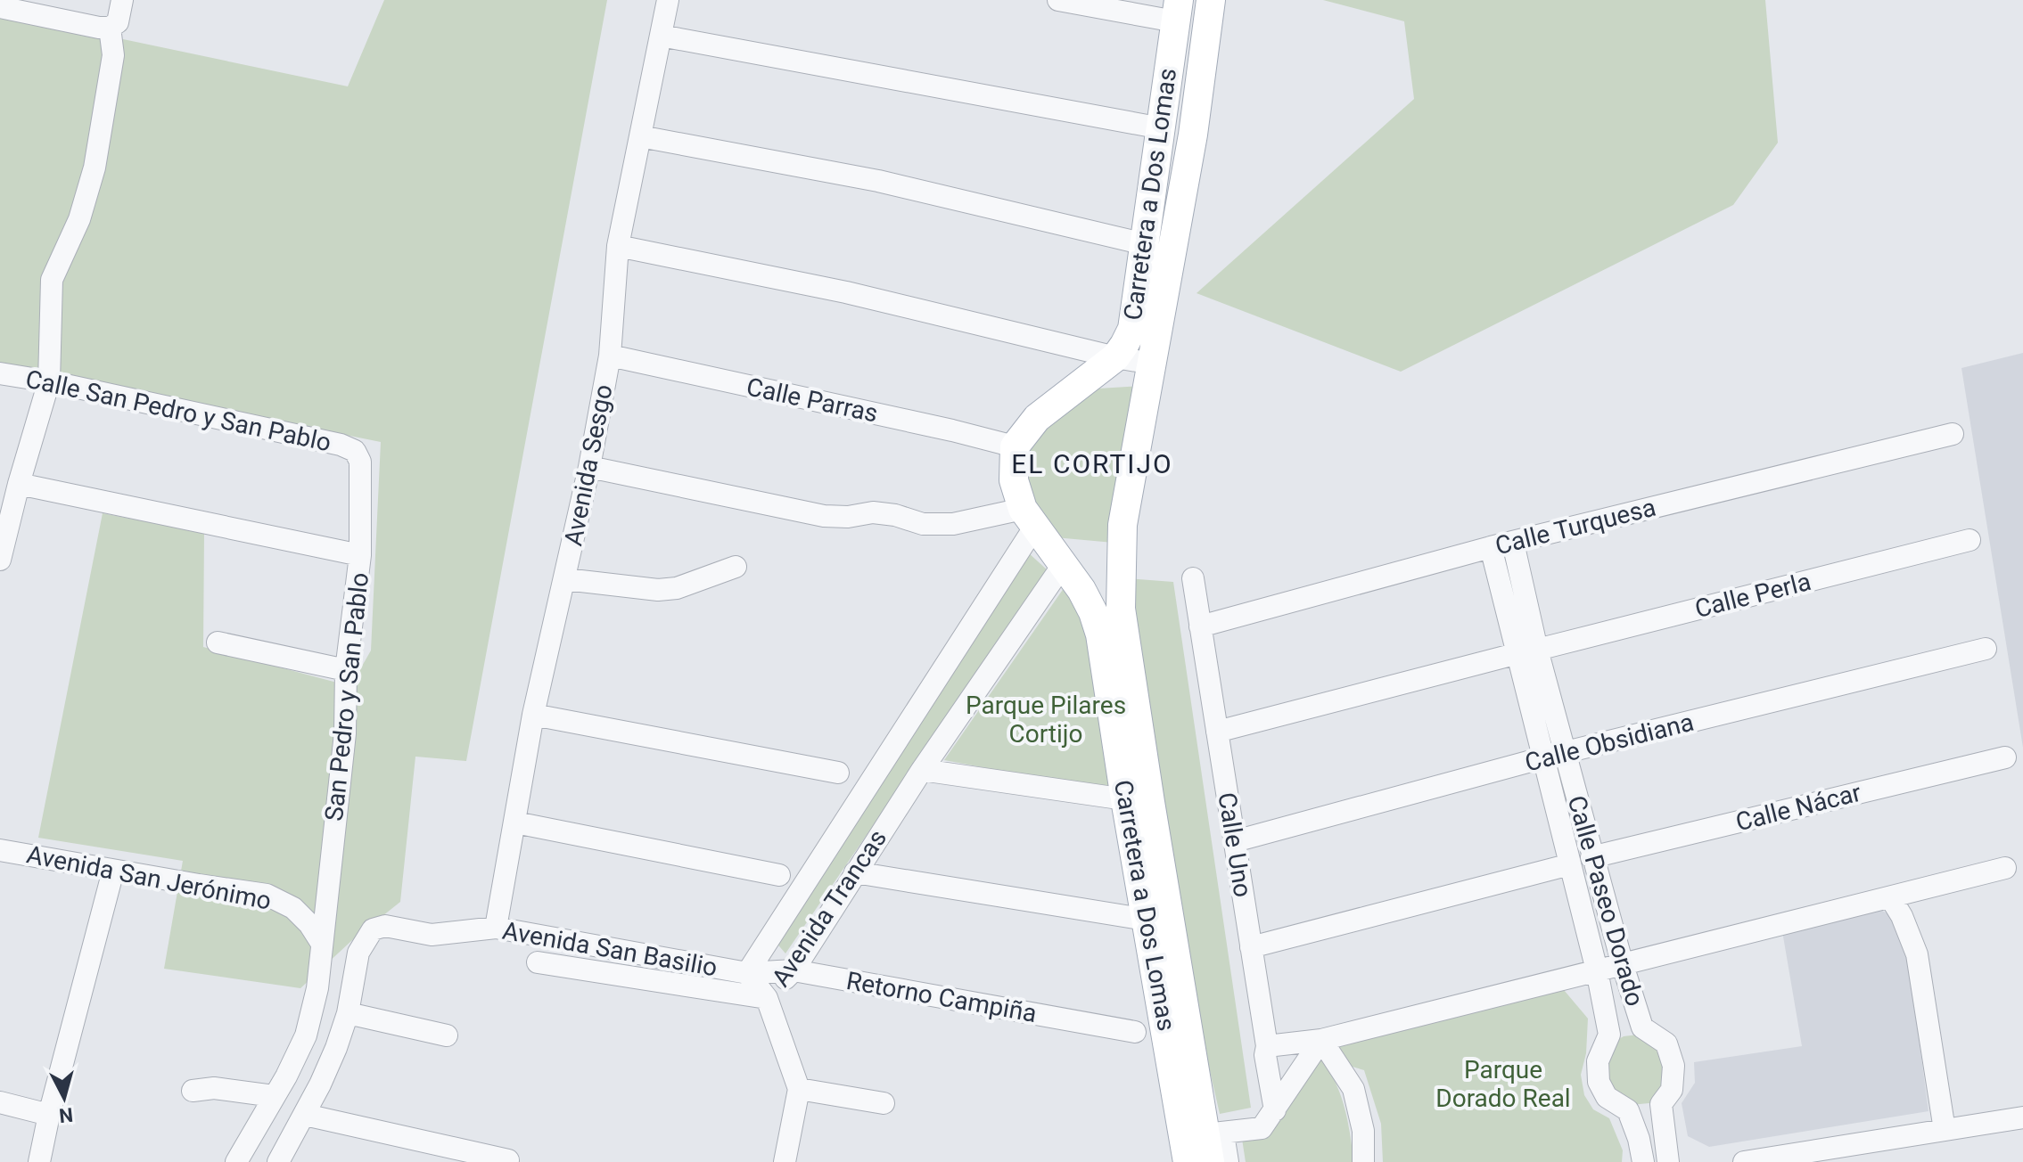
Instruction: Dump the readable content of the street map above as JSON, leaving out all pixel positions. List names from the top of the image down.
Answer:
{
  "streets": {
    "main road": ["Carretera a Dos Lomas"],
    "street": [
      "Calle Parras",
      "Calle San Pedro y San Pablo",
      "Avenida Sesgo",
      "Calle Turquesa",
      "Calle Perla",
      "San Pedro y San Pablo",
      "Calle Obsidiana",
      "Calle Nácar",
      "Calle Uno",
      "Avenida San Jerónimo",
      "Calle Paseo Dorado",
      "Avenida Trancas",
      "Avenida San Basilio",
      "Retorno Campiña"
    ]
  },
  "crossings": [
    ["Carretera a Dos Lomas", "Calle Parras"],
    ["Carretera a Dos Lomas", "Avenida Trancas"],
    ["Calle Parras", "Avenida Sesgo"],
    ["Calle San Pedro y San Pablo", "San Pedro y San Pablo"],
    ["Avenida Sesgo", "Avenida San Basilio"],
    ["Calle Turquesa", "Calle Uno"],
    ["Calle Turquesa", "Calle Paseo Dorado"],
    ["Calle Perla", "Calle Uno"],
    ["Calle Perla", "Calle Paseo Dorado"],
    ["San Pedro y San Pablo", "Avenida San Jerónimo"],
    ["Calle Obsidiana", "Calle Uno"],
    ["Calle Obsidiana", "Calle Paseo Dorado"],
    ["Calle Nácar", "Calle Paseo Dorado"],
    ["Avenida Trancas", "Avenida San Basilio"],
    ["Avenida Trancas", "Retorno Campiña"],
    ["Avenida San Basilio", "Retorno Campiña"]
  ],
  "districts": ["EL CORTIJO"],
  "parks": ["Parque Pilares Cortijo", "Parque Dorado Real"],
  "north": "bottom"
}
